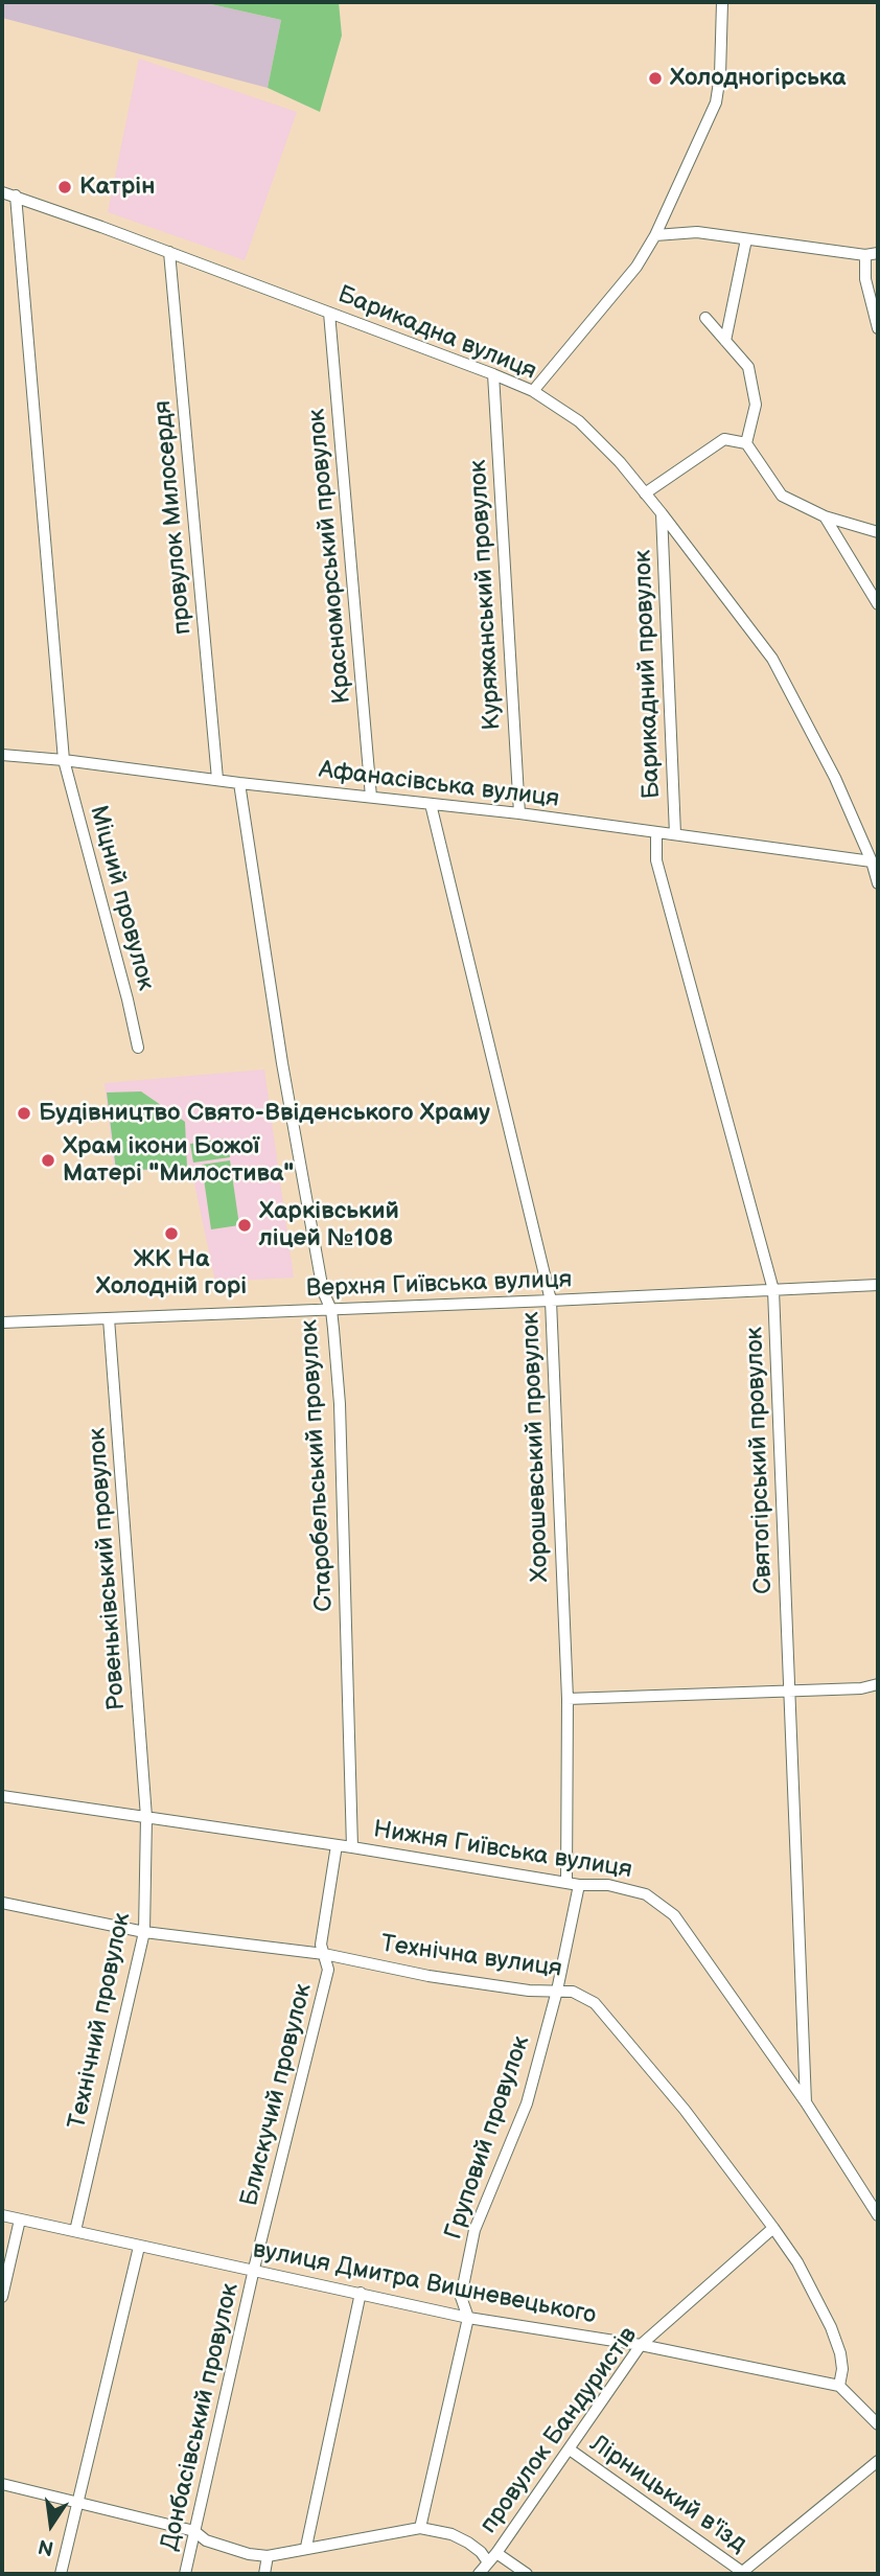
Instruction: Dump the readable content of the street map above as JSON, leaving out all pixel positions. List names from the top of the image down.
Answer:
{
  "streets": {
    "street": [
      "Барикадна вулиця",
      "провулок Милосердя",
      "Красноморський провулок",
      "Куряжанський провулок",
      "Барикадний провулок",
      "Афанасівська вулиця",
      "Міцний провулок",
      "Верхня Гиївська вулиця",
      "Хорошевський провулок",
      "Святогірський провулок",
      "Старобельський провулок",
      "Ровеньківський провулок",
      "Нижня Гиївська вулиця",
      "Технічна вулиця",
      "Технічний провулок",
      "Блискучий провулок",
      "Груповий провулок",
      "вулиця Дмитра Вишневецького",
      "Донбасівський провулок",
      "провулок Бандуристів",
      "Лірницький в'їзд"
    ]
  },
  "crossings": [
    ["Барикадна вулиця", "провулок Милосердя"],
    ["Барикадна вулиця", "Красноморський провулок"],
    ["Барикадна вулиця", "Куряжанський провулок"],
    ["Барикадна вулиця", "Барикадний провулок"],
    ["Барикадна вулиця", "Афанасівська вулиця"],
    ["Барикадна вулиця", "Міцний провулок"],
    ["провулок Милосердя", "Афанасівська вулиця"],
    ["Красноморський провулок", "Афанасівська вулиця"],
    ["Куряжанський провулок", "Афанасівська вулиця"],
    ["Барикадний провулок", "Афанасівська вулиця"],
    ["Афанасівська вулиця", "Міцний провулок"],
    ["Афанасівська вулиця", "Хорошевський провулок"],
    ["Афанасівська вулиця", "Святогірський провулок"],
    ["Афанасівська вулиця", "Старобельський провулок"],
    ["Верхня Гиївська вулиця", "Хорошевський провулок"],
    ["Верхня Гиївська вулиця", "Святогірський провулок"],
    ["Верхня Гиївська вулиця", "Старобельський провулок"],
    ["Верхня Гиївська вулиця", "Ровеньківський провулок"],
    ["Хорошевський провулок", "Нижня Гиївська вулиця"],
    ["Святогірський провулок", "Нижня Гиївська вулиця"],
    ["Старобельський провулок", "Нижня Гиївська вулиця"],
    ["Ровеньківський провулок", "Нижня Гиївська вулиця"],
    ["Ровеньківський провулок", "Технічний провулок"],
    ["Нижня Гиївська вулиця", "Технічний провулок"],
    ["Нижня Гиївська вулиця", "Блискучий провулок"],
    ["Нижня Гиївська вулиця", "Груповий провулок"],
    ["Технічна вулиця", "Технічний провулок"],
    ["Технічна вулиця", "Блискучий провулок"],
    ["Технічна вулиця", "Груповий провулок"],
    ["Технічна вулиця", "вулиця Дмитра Вишневецького"],
    ["Технічна вулиця", "провулок Бандуристів"],
    ["Технічний провулок", "вулиця Дмитра Вишневецького"],
    ["Блискучий провулок", "вулиця Дмитра Вишневецького"],
    ["Блискучий провулок", "Донбасівський провулок"],
    ["вулиця Дмитра Вишневецького", "Донбасівський провулок"],
    ["вулиця Дмитра Вишневецького", "провулок Бандуристів"],
    ["провулок Бандуристів", "Лірницький в'їзд"]
  ],
  "places": [
    "Холодногірська",
    "Катрін",
    "Будівництво Свято-Ввіденського Храму",
    "Храм ікони Божої Матері \"Милостива\"",
    "Харківський ліцей №108",
    "ЖК На Холодній горі"
  ],
  "north": "bottom"
}
